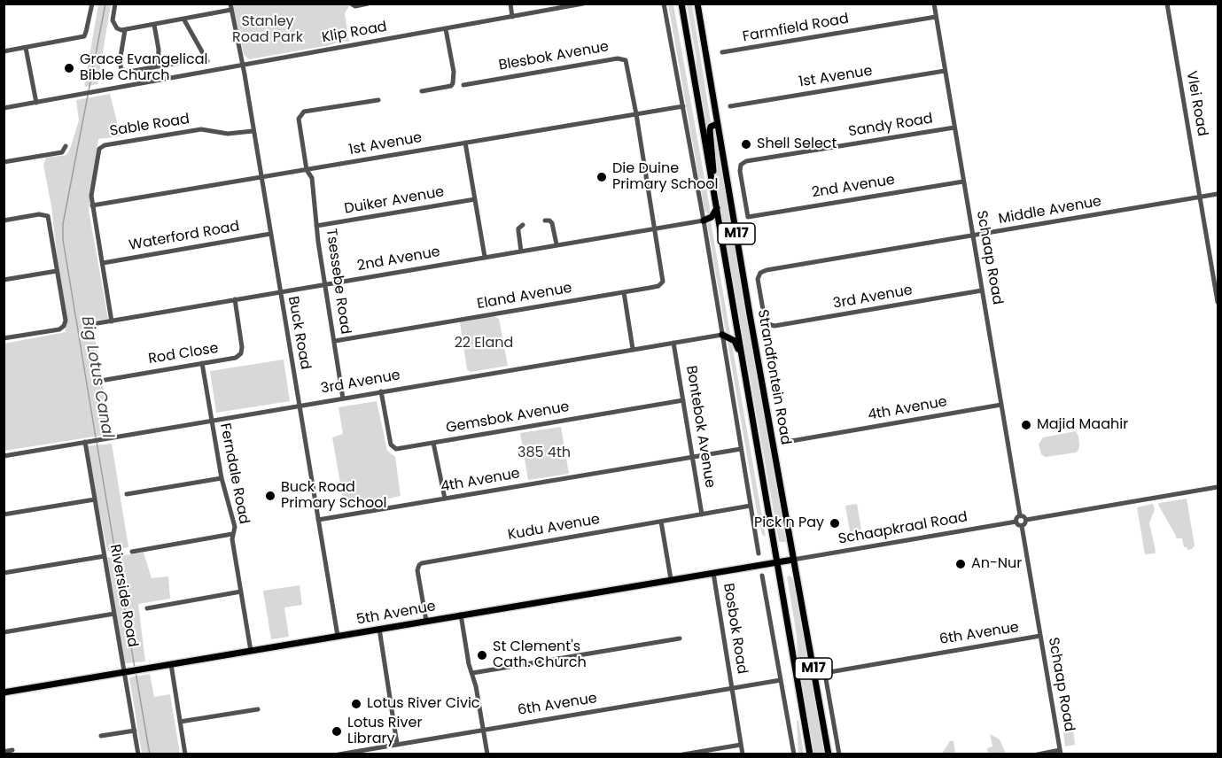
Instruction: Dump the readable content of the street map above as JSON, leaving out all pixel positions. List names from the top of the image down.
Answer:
{
  "streets": {
    "main road": ["M17", "Strandfontein Road", "5th Avenue"],
    "street": [
      "Farmfield Road",
      "Klip Road",
      "Blesbok Avenue",
      "1st Avenue",
      "Vlei Road",
      "Sable Road",
      "Sandy Road",
      "2nd Avenue",
      "Duiker Avenue",
      "Middle Avenue",
      "Waterford Road",
      "Schaap Road",
      "Tsessebe Road",
      "Eland Avenue",
      "3rd Avenue",
      "Buck Road",
      "Rod Close",
      "4th Avenue",
      "Gemsbok Avenue",
      "Bontebok Avenue",
      "Ferndale Road",
      "Kudu Avenue",
      "Schaapkraal Road",
      "Riverside Road",
      "Bosbok Road",
      "6th Avenue"
    ]
  },
  "crossings": [
    ["Farmfield Road", "Schaap Road"],
    ["Klip Road", "Buck Road"],
    ["Blesbok Avenue", "1st Avenue"],
    ["1st Avenue", "Sable Road"],
    ["1st Avenue", "Schaap Road"],
    ["1st Avenue", "Tsessebe Road"],
    ["1st Avenue", "Buck Road"],
    ["Vlei Road", "Middle Avenue"],
    ["Sable Road", "2nd Avenue"],
    ["Sable Road", "Waterford Road"],
    ["Sable Road", "Buck Road"],
    ["Sandy Road", "2nd Avenue"],
    ["Sandy Road", "Schaap Road"],
    ["2nd Avenue", "Schaap Road"],
    ["2nd Avenue", "Tsessebe Road"],
    ["2nd Avenue", "Eland Avenue"],
    ["2nd Avenue", "Buck Road"],
    ["2nd Avenue", "Rod Close"],
    ["Duiker Avenue", "Tsessebe Road"],
    ["Middle Avenue", "Schaap Road"],
    ["Middle Avenue", "3rd Avenue"],
    ["Waterford Road", "Buck Road"],
    ["Schaap Road", "3rd Avenue"],
    ["Schaap Road", "4th Avenue"],
    ["Schaap Road", "6th Avenue"],
    ["Tsessebe Road", "Eland Avenue"],
    ["Tsessebe Road", "3rd Avenue"],
    ["3rd Avenue", "Buck Road"],
    ["3rd Avenue", "Gemsbok Avenue"],
    ["3rd Avenue", "Bontebok Avenue"],
    ["3rd Avenue", "Ferndale Road"],
    ["3rd Avenue", "Riverside Road"],
    ["Buck Road", "4th Avenue"],
    ["Buck Road", "5th Avenue"],
    ["Rod Close", "Ferndale Road"],
    ["Strandfontein Road", "Schaapkraal Road"],
    ["Strandfontein Road", "5th Avenue"],
    ["4th Avenue", "Bontebok Avenue"],
    ["Gemsbok Avenue", "Bontebok Avenue"],
    ["Bontebok Avenue", "Kudu Avenue"],
    ["Ferndale Road", "5th Avenue"],
    ["Kudu Avenue", "5th Avenue"],
    ["Schaapkraal Road", "5th Avenue"],
    ["Riverside Road", "5th Avenue"],
    ["5th Avenue", "Bosbok Road"],
    ["Bosbok Road", "6th Avenue"]
  ],
  "water": ["Big Lotus Canal"],
  "parks": ["Stanley Road Park", "22 Eland", "385 4th"],
  "places": [
    "Grace Evangelical Bible Church",
    "Shell Select",
    "Die Duine Primary School",
    "Majid Maahir",
    "Buck Road Primary School",
    "Pick n Pay",
    "An-Nur",
    "St Clement's Cath. Church",
    "Lotus River Civic",
    "Lotus River Library"
  ]
}
